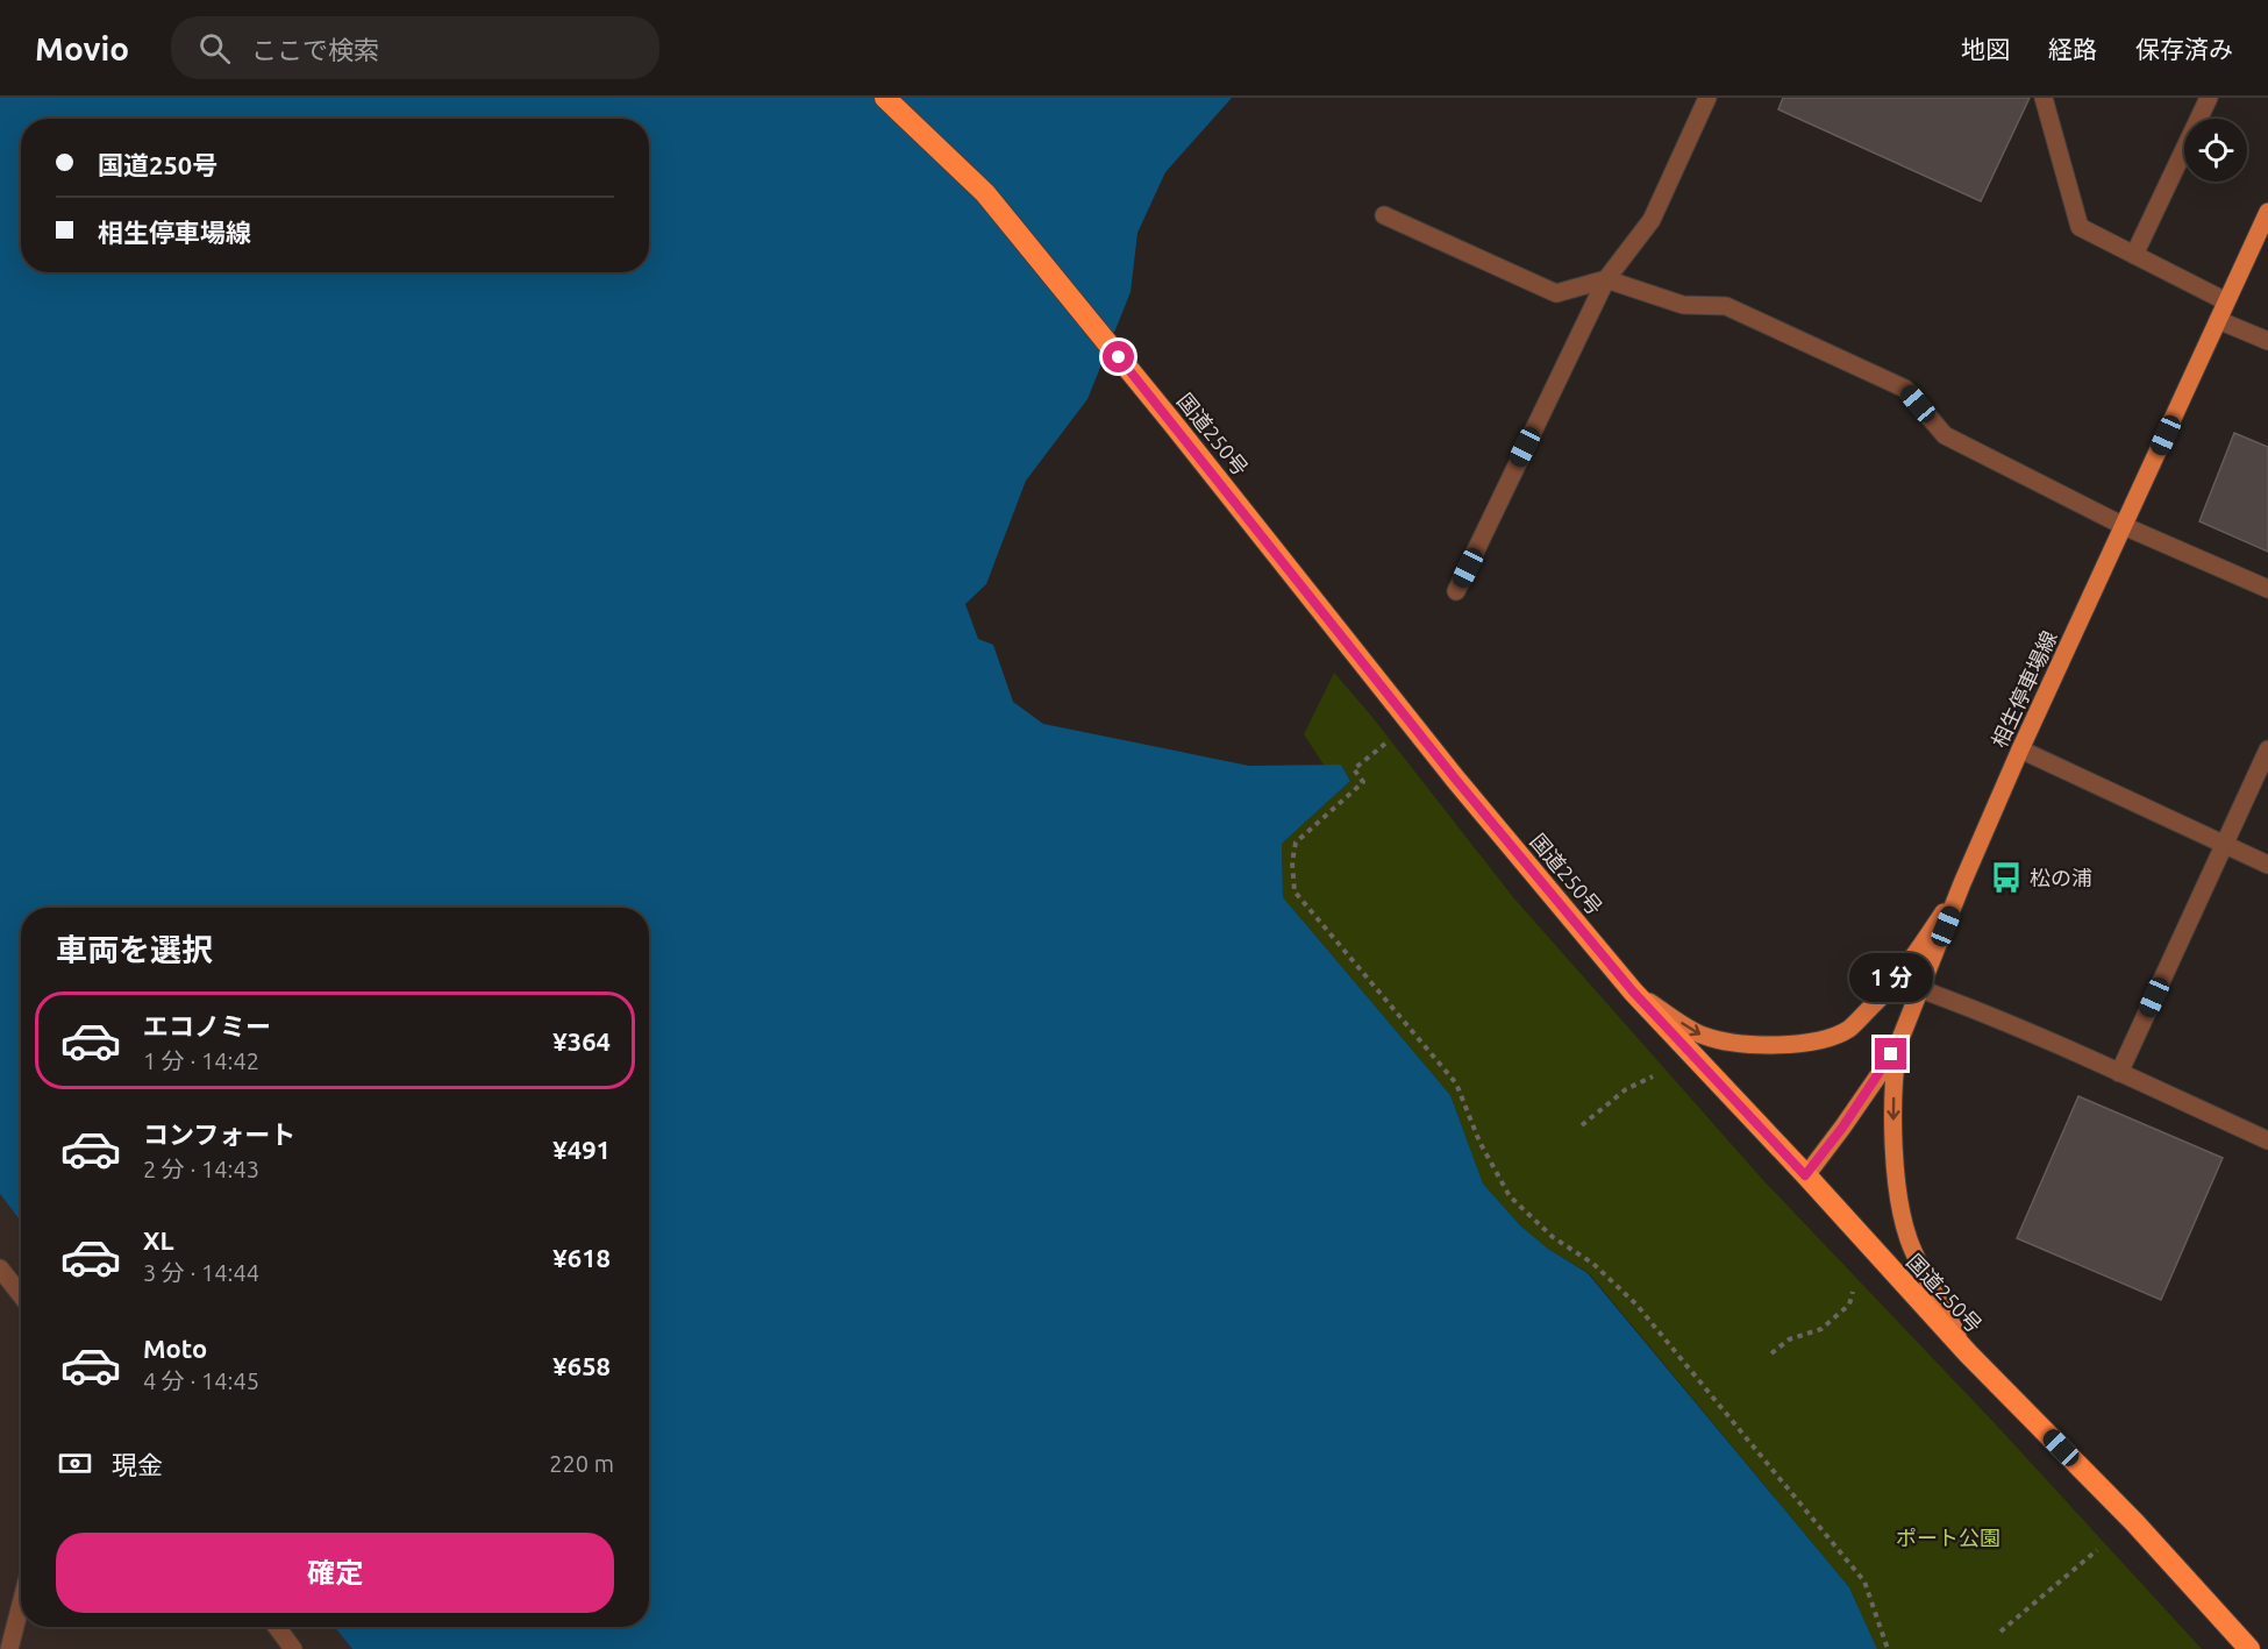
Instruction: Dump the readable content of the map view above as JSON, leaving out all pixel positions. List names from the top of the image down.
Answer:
{
  "streets": {
    "highway": ["国道250号"],
    "main road": ["相生停車場線"]
  },
  "crossings": [
    ["国道250号", "相生停車場線"]
  ],
  "parks": ["ポート公園"],
  "places": {
    "bus stop": ["松の浦"]
  },
  "page": {
    "header": "Movio",
    "search": "ここで検索",
    "nav": ["地図", "経路", "保存済み"],
    "banner": ["国道250号", "相生停車場線"],
    "heading": "車両を選択",
    "bubble": "1 分",
    "list": [
      {
        "name": "エコノミー",
        "note": "1 分 · 14:42",
        "value": "¥364"
      },
      {
        "name": "コンフォート",
        "note": "2 分 · 14:43",
        "value": "¥491"
      },
      {
        "name": "XL",
        "note": "3 分 · 14:44",
        "value": "¥618"
      },
      {
        "name": "Moto",
        "note": "4 分 · 14:45",
        "value": "¥658"
      }
    ],
    "pay": ["現金", "220 m"],
    "buttons": "確定"
  }
}
